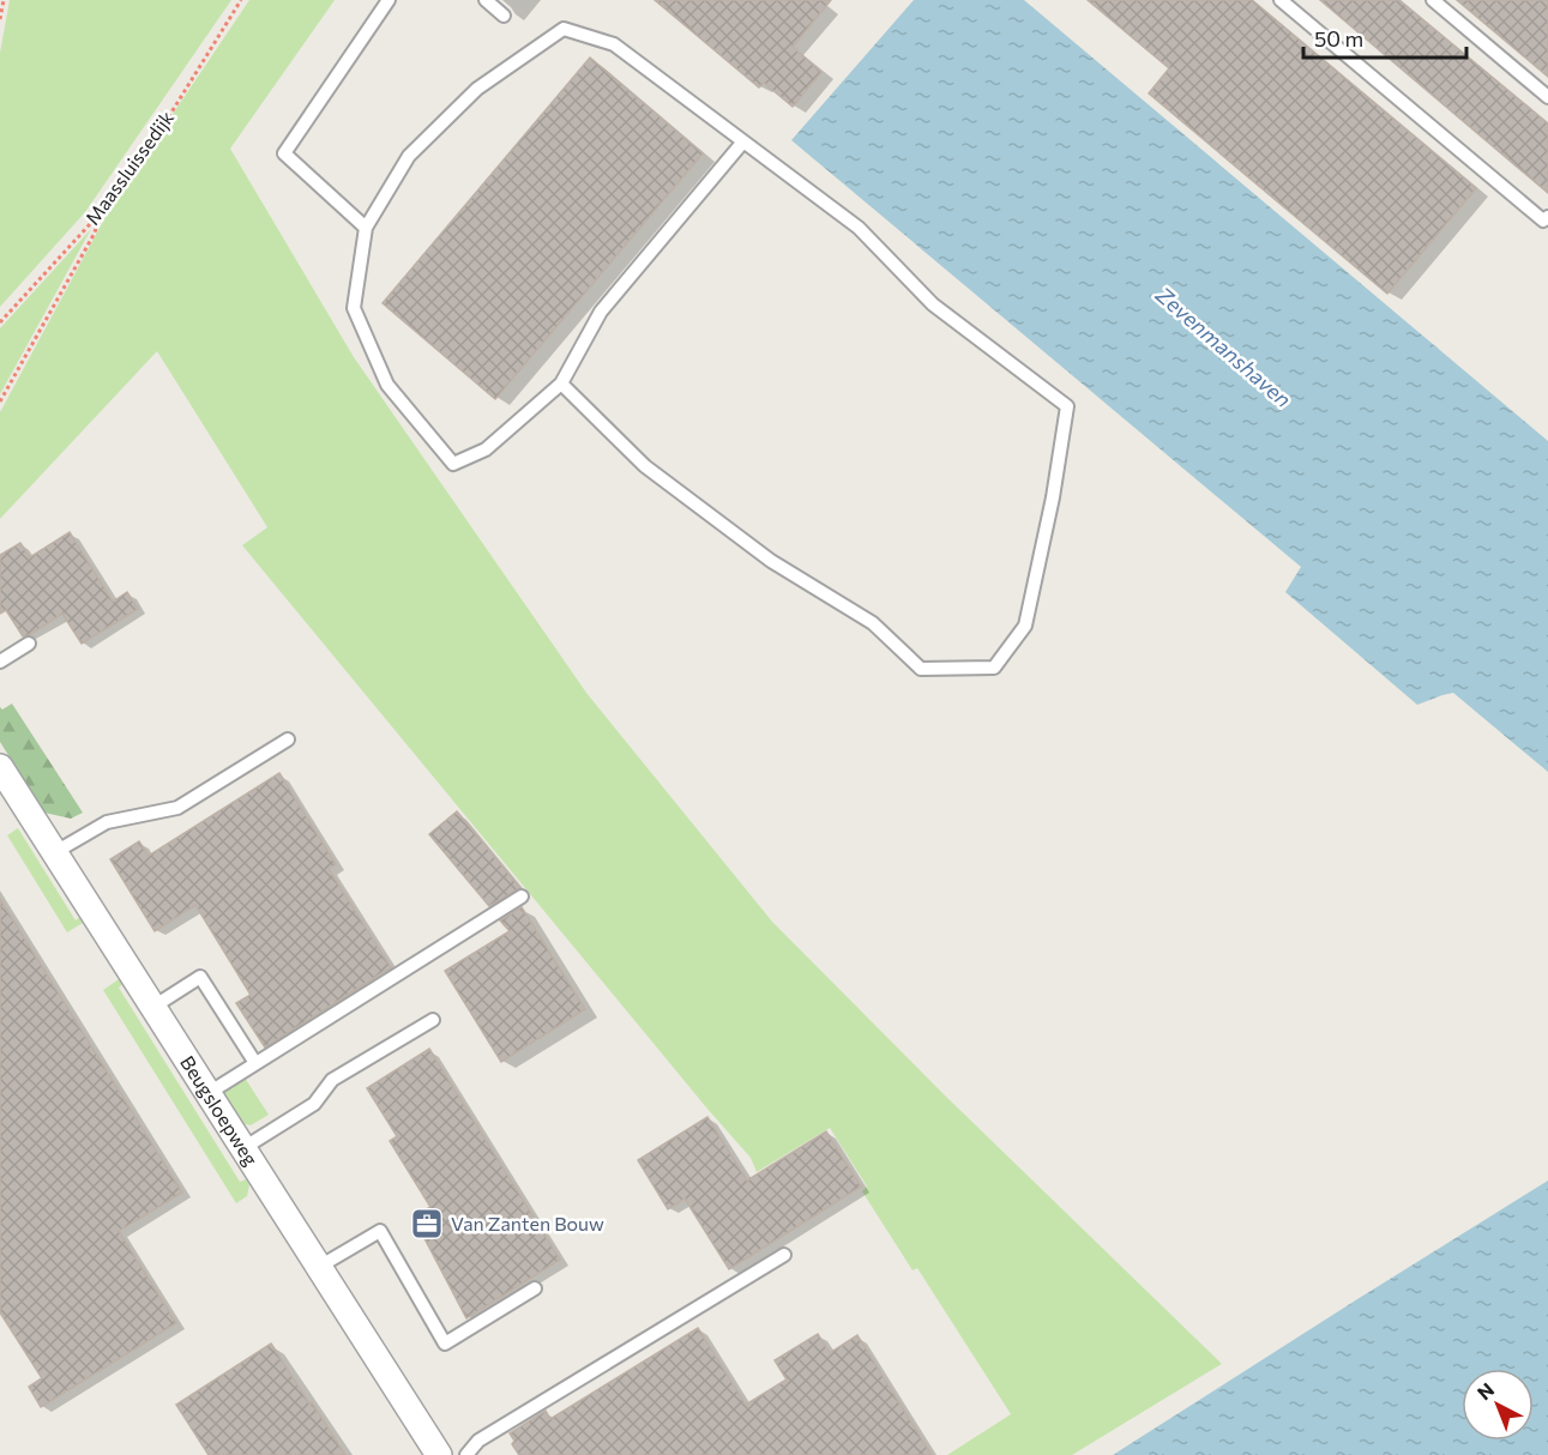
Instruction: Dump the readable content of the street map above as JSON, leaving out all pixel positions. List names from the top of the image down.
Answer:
{
  "streets": {
    "street": ["Beugsloepweg"],
    "path": ["Maassluissedijk"]
  },
  "water": ["Zevenmanshaven"],
  "places": {
    "office": ["Van Zanten Bouw"]
  },
  "scale_bar": "50 m",
  "north": "top left"
}
